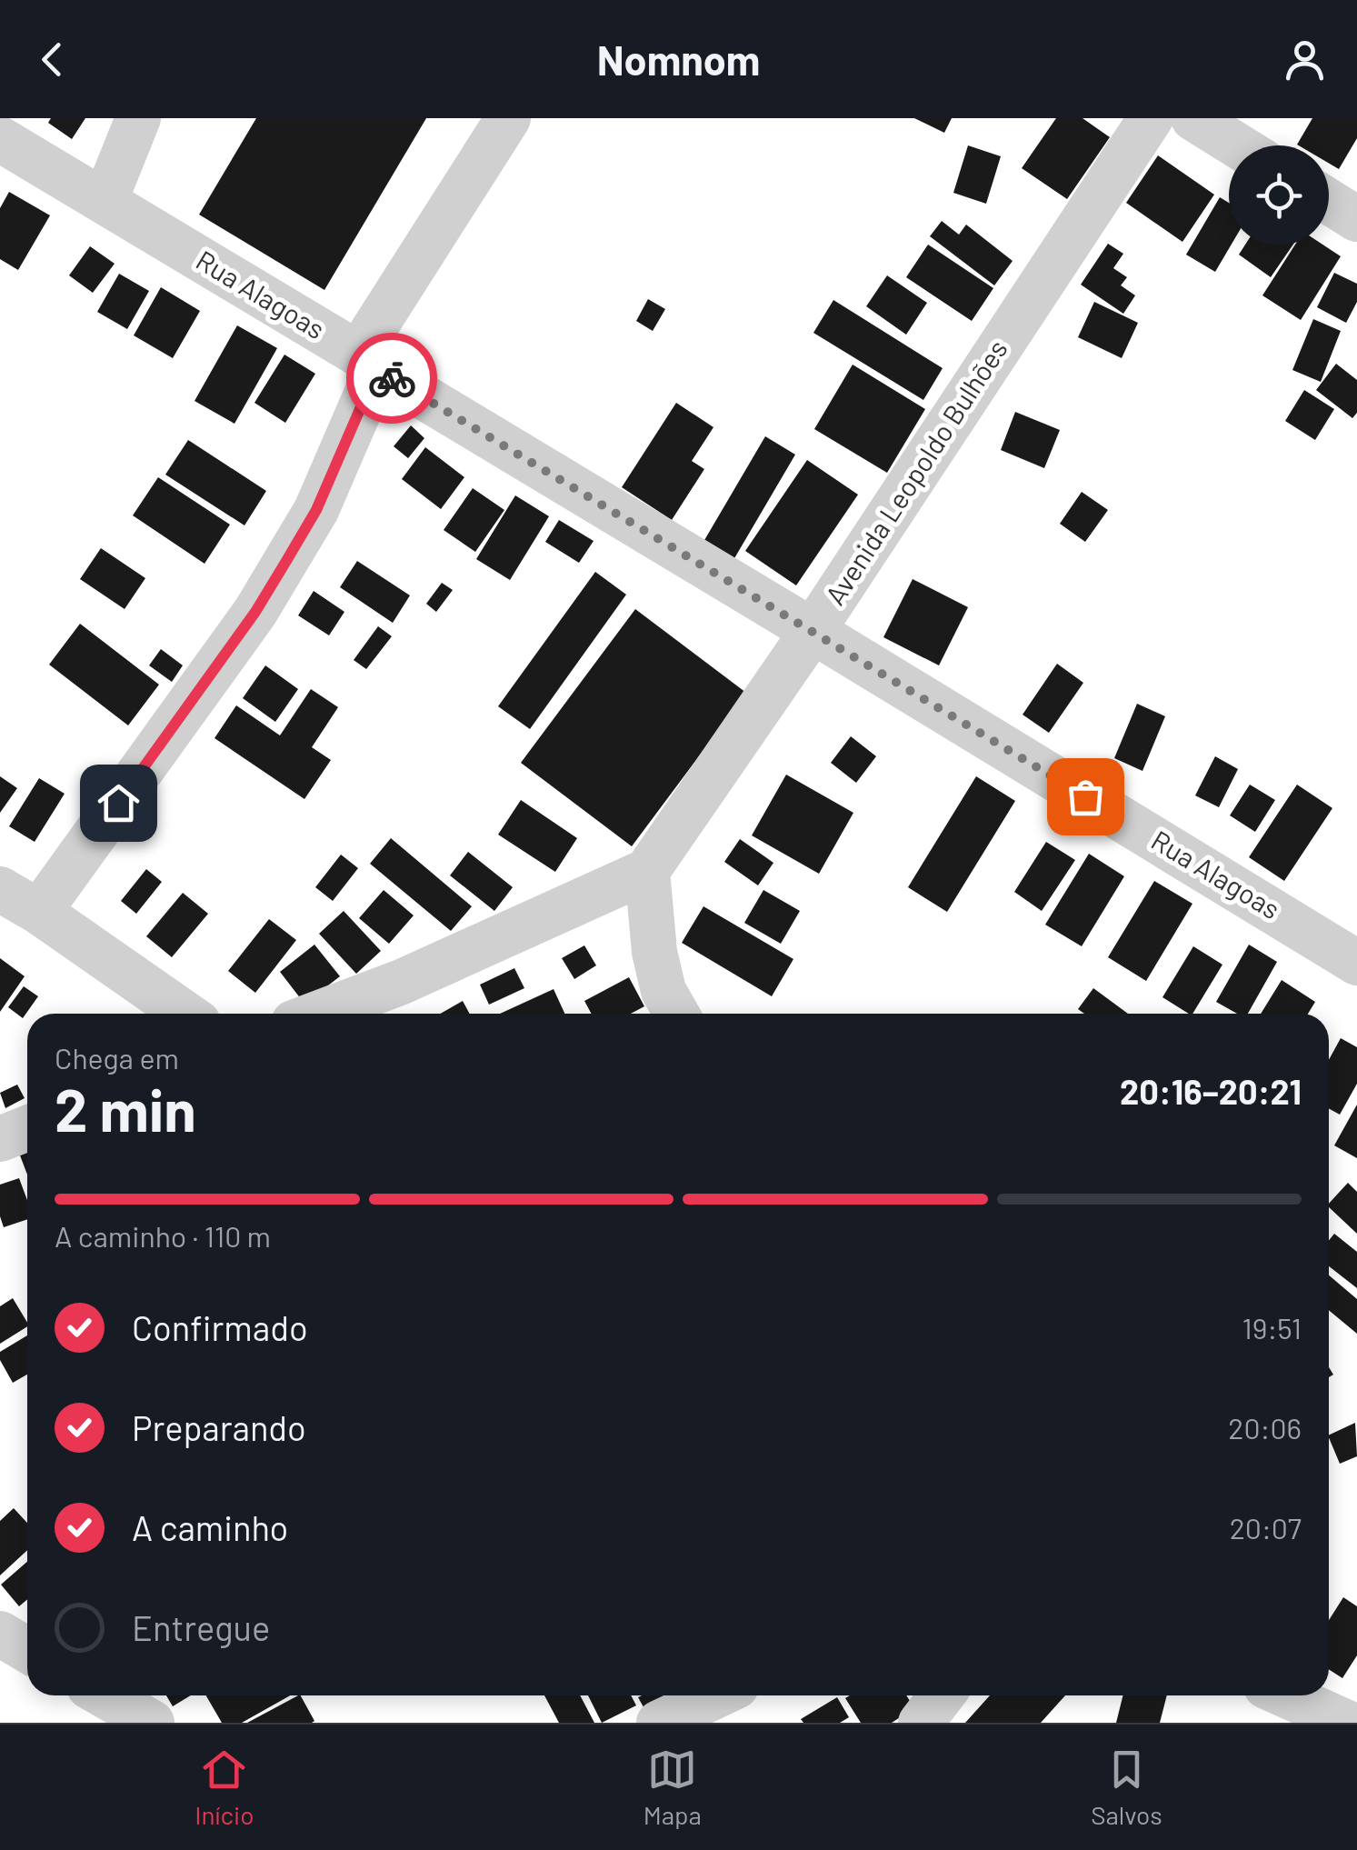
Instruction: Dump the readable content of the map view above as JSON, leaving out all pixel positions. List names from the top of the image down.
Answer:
{
  "streets": {
    "street": ["Rua Alagoas", "Avenida Leopoldo Bulhões"]
  },
  "crossings": [
    ["Rua Alagoas", "Avenida Leopoldo Bulhões"]
  ],
  "page": {
    "header": "Nomnom",
    "heading": ["2 min", "Chega em", "20:16–20:21"],
    "bar": "A caminho · 110 m",
    "list": [
      ["Confirmado", "19:51"],
      ["Preparando", "20:06"],
      ["A caminho", "20:07"],
      "Entregue"
    ],
    "tabs": ["Início", "Mapa", "Salvos"]
  }
}
